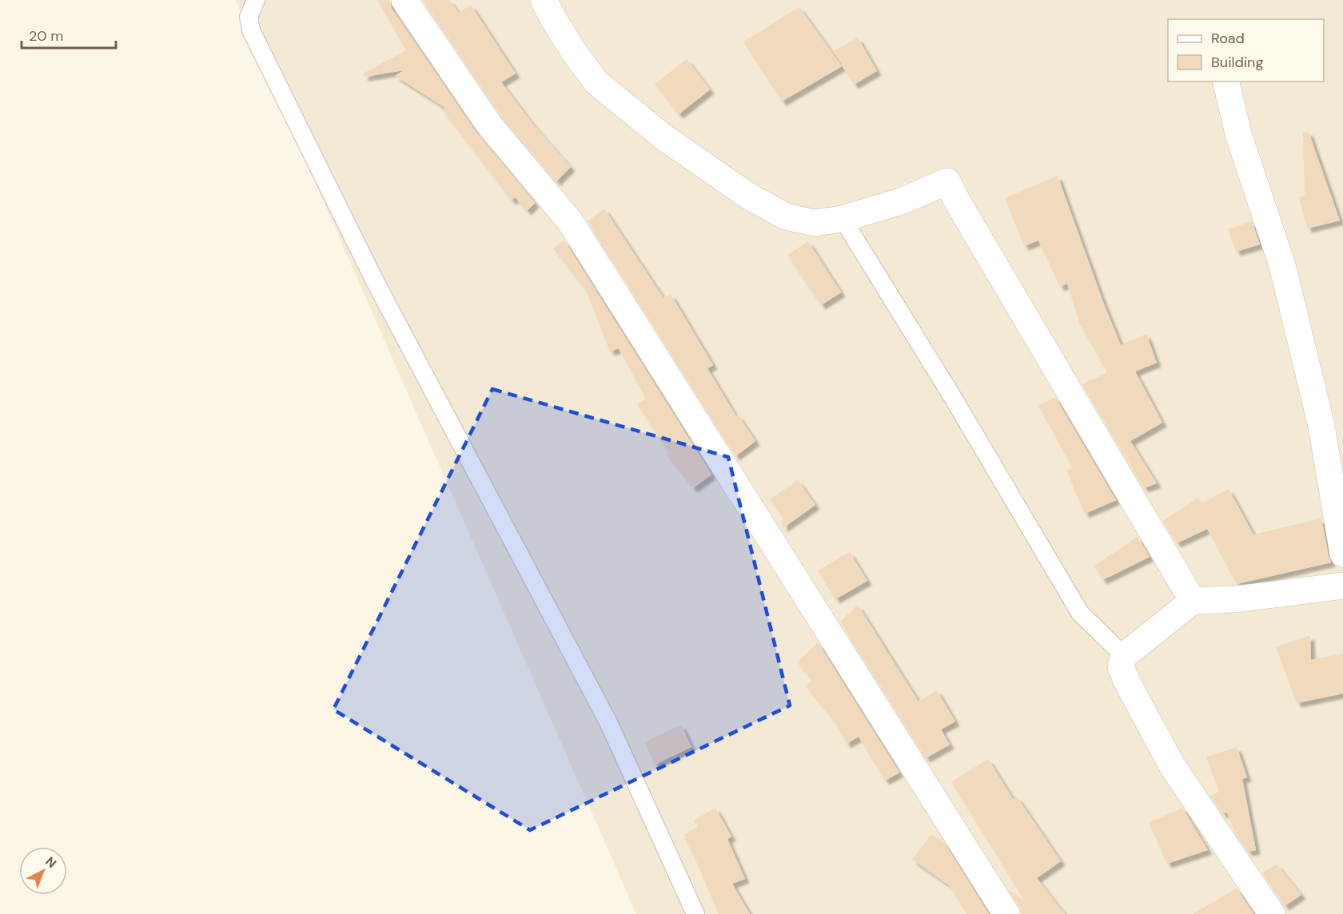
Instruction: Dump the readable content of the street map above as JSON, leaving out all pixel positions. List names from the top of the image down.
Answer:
{
  "legend": ["Road", "Building"],
  "scale_bar": "20 m",
  "north": "top right"
}
